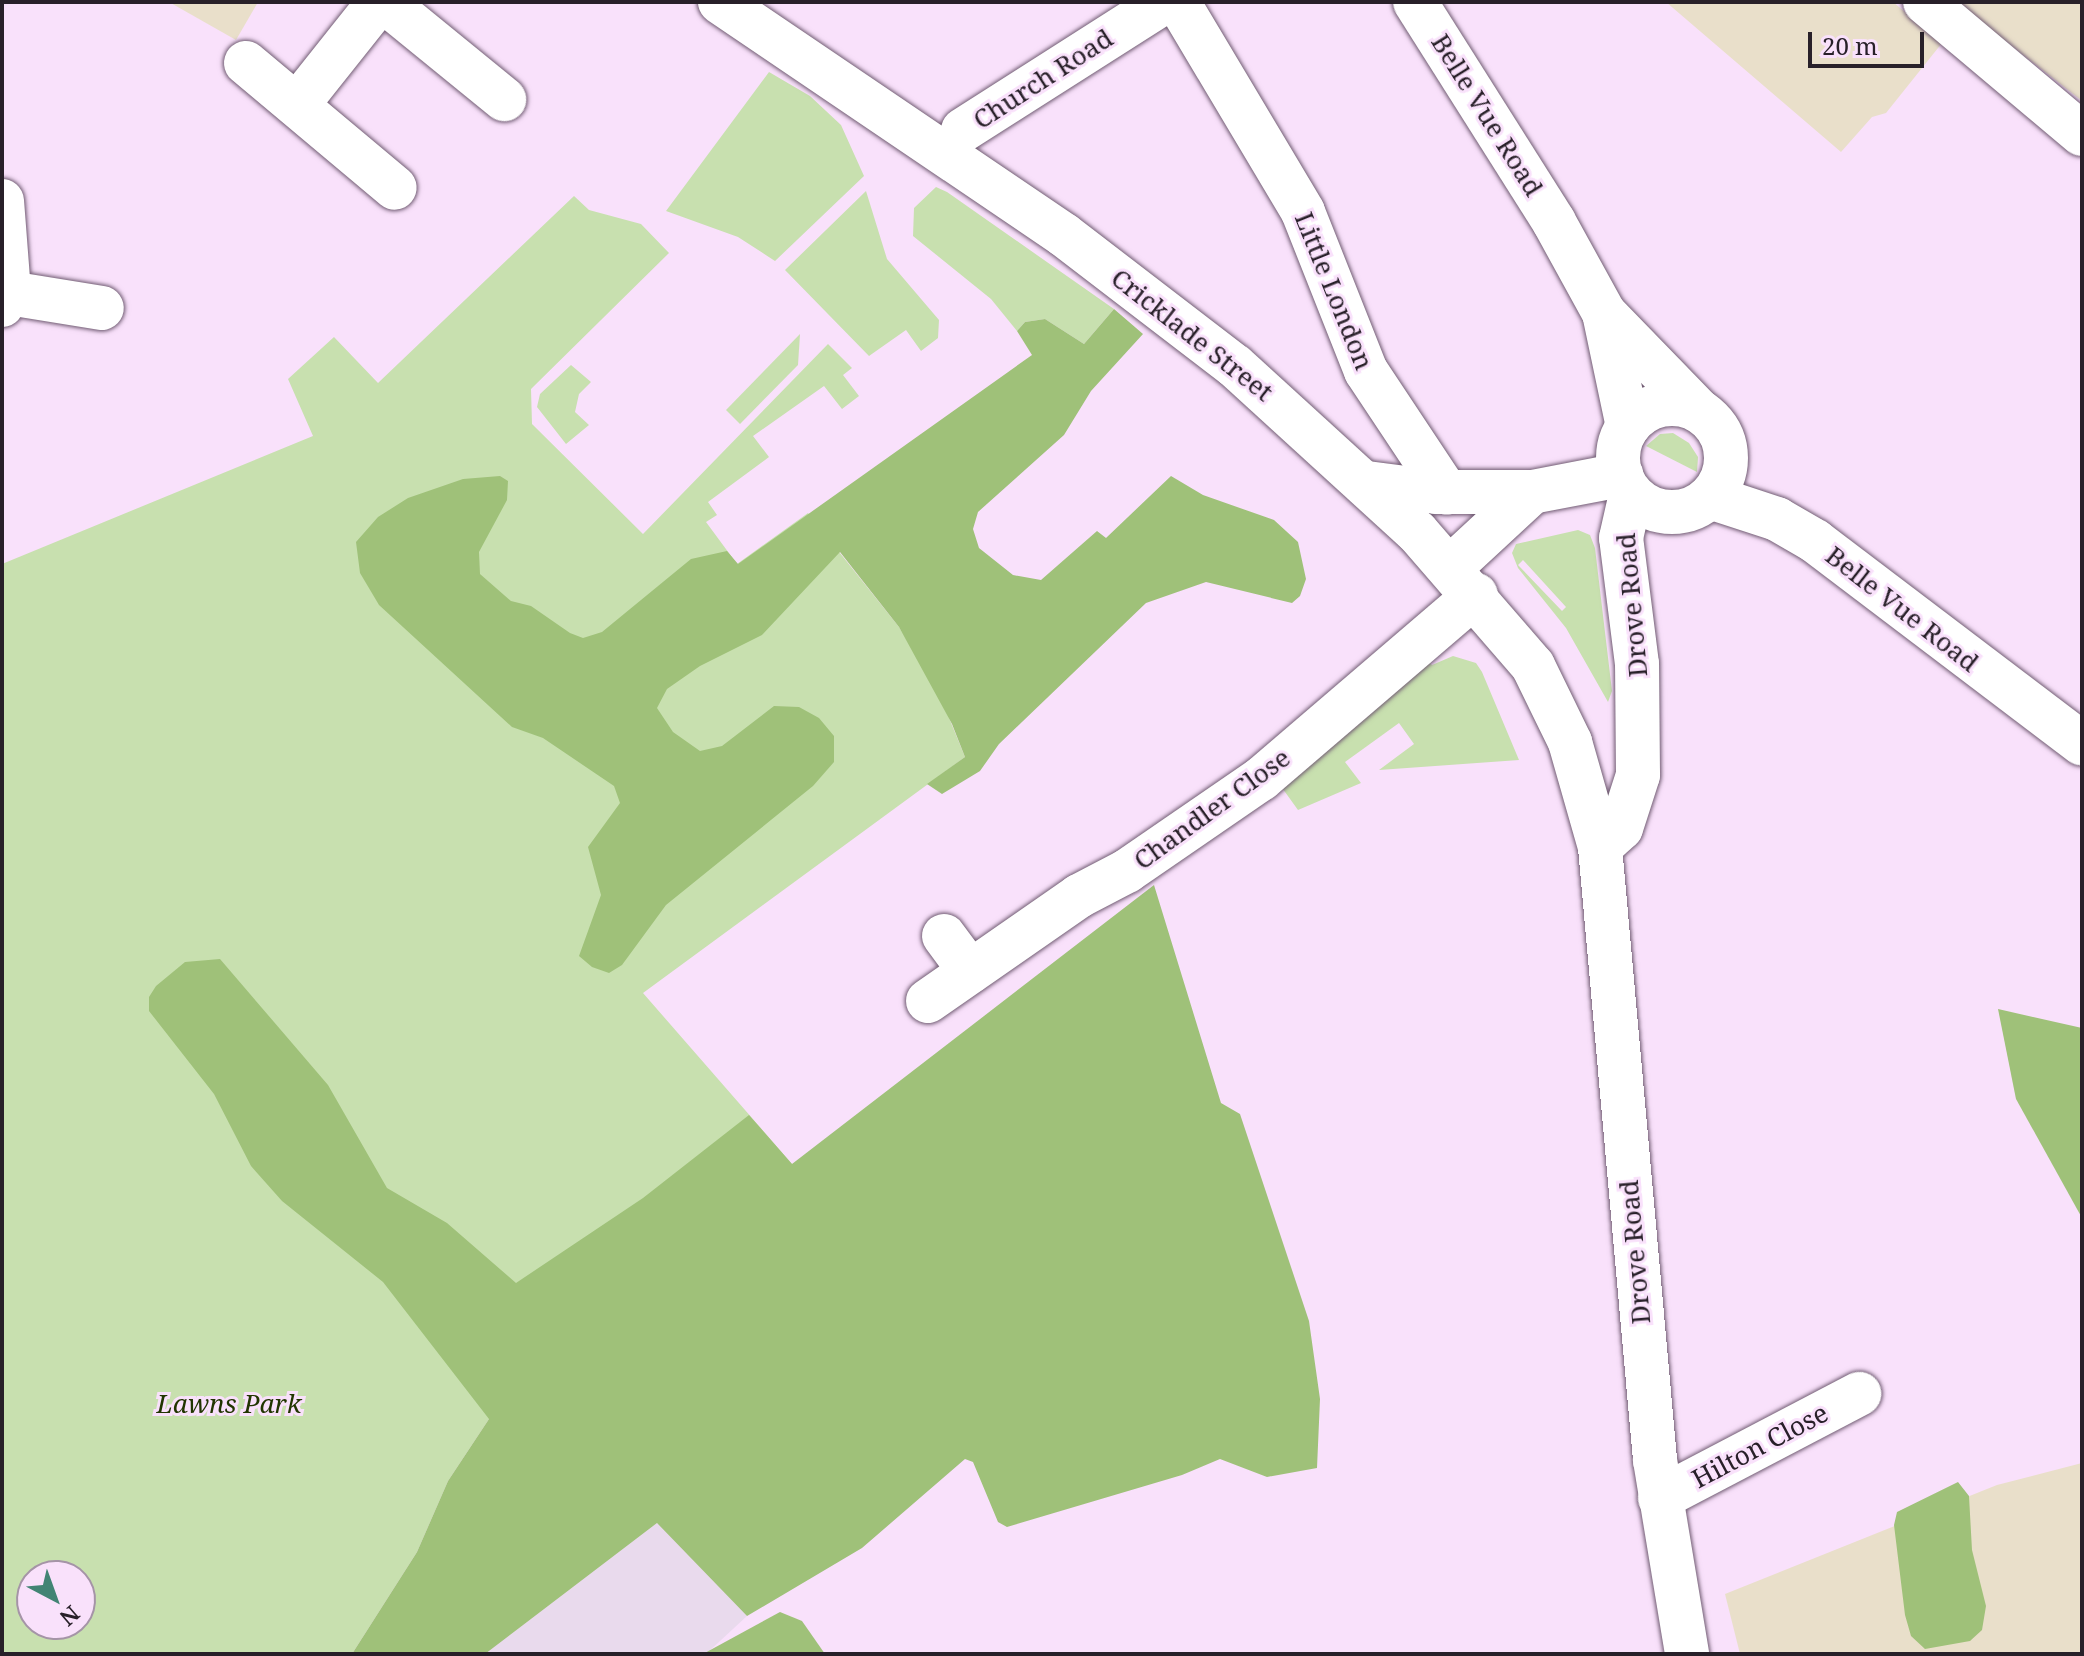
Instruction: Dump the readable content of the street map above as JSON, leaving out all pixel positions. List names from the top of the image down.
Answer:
{
  "streets": {
    "street": [
      "Church Road",
      "Belle Vue Road",
      "Little London",
      "Cricklade Street",
      "Drove Road",
      "Chandler Close",
      "Hilton Close"
    ]
  },
  "crossings": [
    ["Belle Vue Road", "Drove Road"],
    ["Cricklade Street", "Drove Road"],
    ["Cricklade Street", "Chandler Close"],
    ["Drove Road", "Hilton Close"]
  ],
  "parks": ["Lawns Park"],
  "scale_bar": "20 m",
  "north": "bottom right"
}
